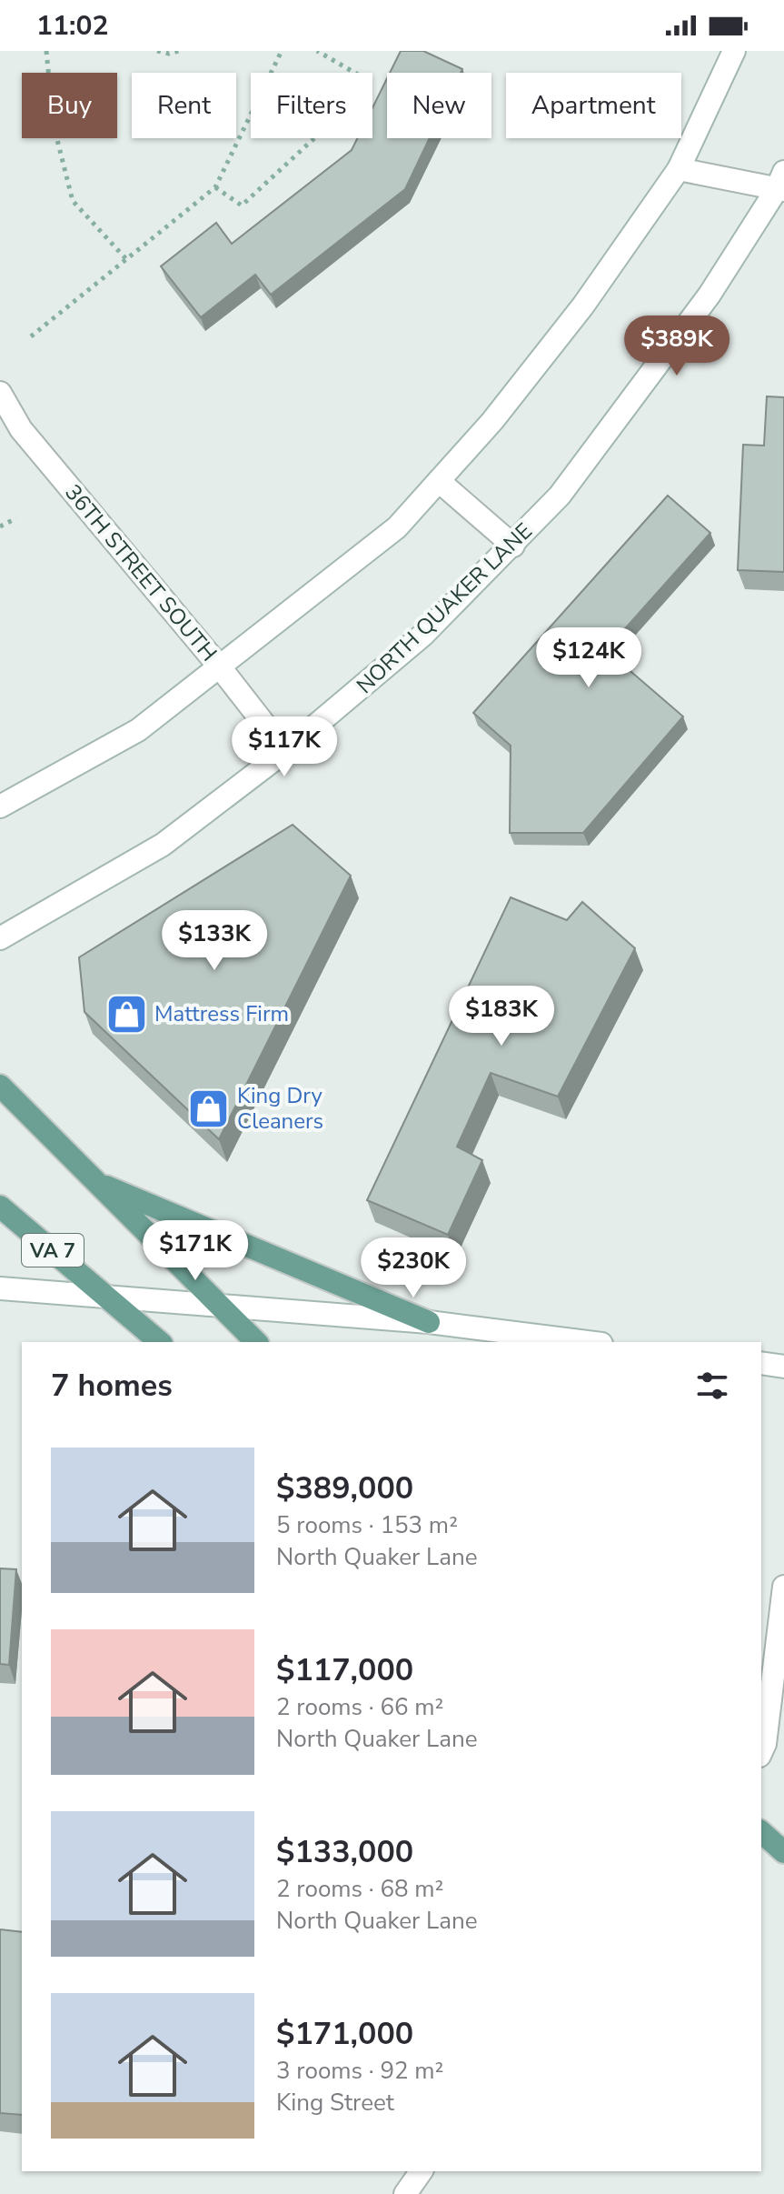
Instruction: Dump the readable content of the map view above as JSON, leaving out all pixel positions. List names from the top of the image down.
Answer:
{
  "streets": {
    "main road": ["36TH STREET SOUTH", "NORTH QUAKER LANE", "VA 7"]
  },
  "crossings": [
    ["36TH STREET SOUTH", "NORTH QUAKER LANE"]
  ],
  "places": {
    "shop": ["Mattress Firm", "King Dry Cleaners"]
  },
  "page": {
    "status": "11:02",
    "chip": [
      "Buy",
      "Rent",
      "Filters",
      "New",
      "Apartment"
    ],
    "price": [
      "$389K",
      "$124K",
      "$117K",
      "$133K",
      "$183K",
      "$171K",
      "$230K"
    ],
    "heading": "7 homes",
    "list": [
      {
        "name": "$389,000",
        "note": "5 rooms · 153 m² · North Quaker Lane"
      },
      {
        "name": "$117,000",
        "note": "2 rooms · 66 m² · North Quaker Lane"
      },
      {
        "name": "$133,000",
        "note": "2 rooms · 68 m² · North Quaker Lane"
      },
      {
        "name": "$171,000",
        "note": "3 rooms · 92 m² · King Street"
      }
    ]
  }
}
